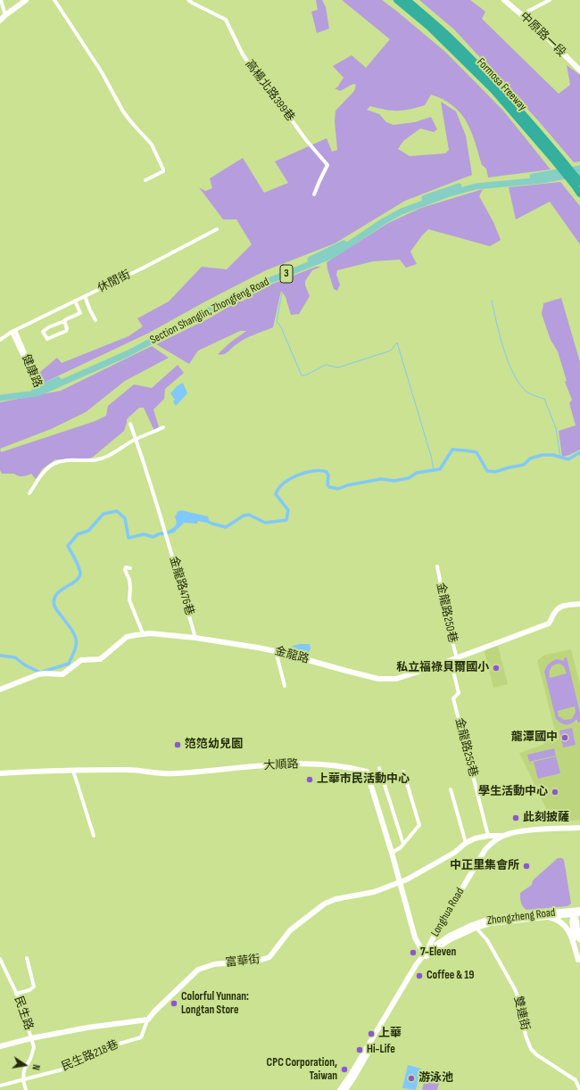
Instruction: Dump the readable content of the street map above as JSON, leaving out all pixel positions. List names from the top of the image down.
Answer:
{
  "streets": {
    "highway": ["Formosa Freeway"],
    "main road": ["3", "Section Shanglin, Zhongfeng Road"],
    "street": [
      "中原路一段",
      "高楊北路399巷",
      "休閒街",
      "健康路",
      "金龍路476巷",
      "金龍路250巷",
      "金龍路",
      "金龍路255巷",
      "大順路",
      "Longhua Road",
      "Zhongzheng Road",
      "富華街",
      "民生路",
      "雙連街",
      "民生路218巷"
    ]
  },
  "crossings": [
    ["休閒街", "健康路"],
    ["Section Shanglin, Zhongfeng Road", "健康路"],
    ["金龍路476巷", "金龍路"],
    ["金龍路250巷", "金龍路"],
    ["金龍路", "金龍路255巷"],
    ["金龍路255巷", "富華街"],
    ["大順路", "Longhua Road"],
    ["大順路", "Zhongzheng Road"],
    ["大順路", "富華街"],
    ["Longhua Road", "Zhongzheng Road"],
    ["Longhua Road", "富華街"],
    ["Zhongzheng Road", "雙連街"],
    ["富華街", "民生路218巷"],
    ["民生路", "民生路218巷"]
  ],
  "places": [
    "私立福祿貝爾國小",
    "龍潭國中",
    "笵笵幼兒園",
    "上華市民活動中心",
    "學生活動中心",
    "此刻披薩",
    "中正里集會所",
    "7-Eleven",
    "Coffee & 19",
    "Colorful Yunnan: Longtan Store",
    "上華",
    "Hi-Life",
    "CPC Corporation, Taiwan",
    "游泳池"
  ],
  "north": "right"
}
